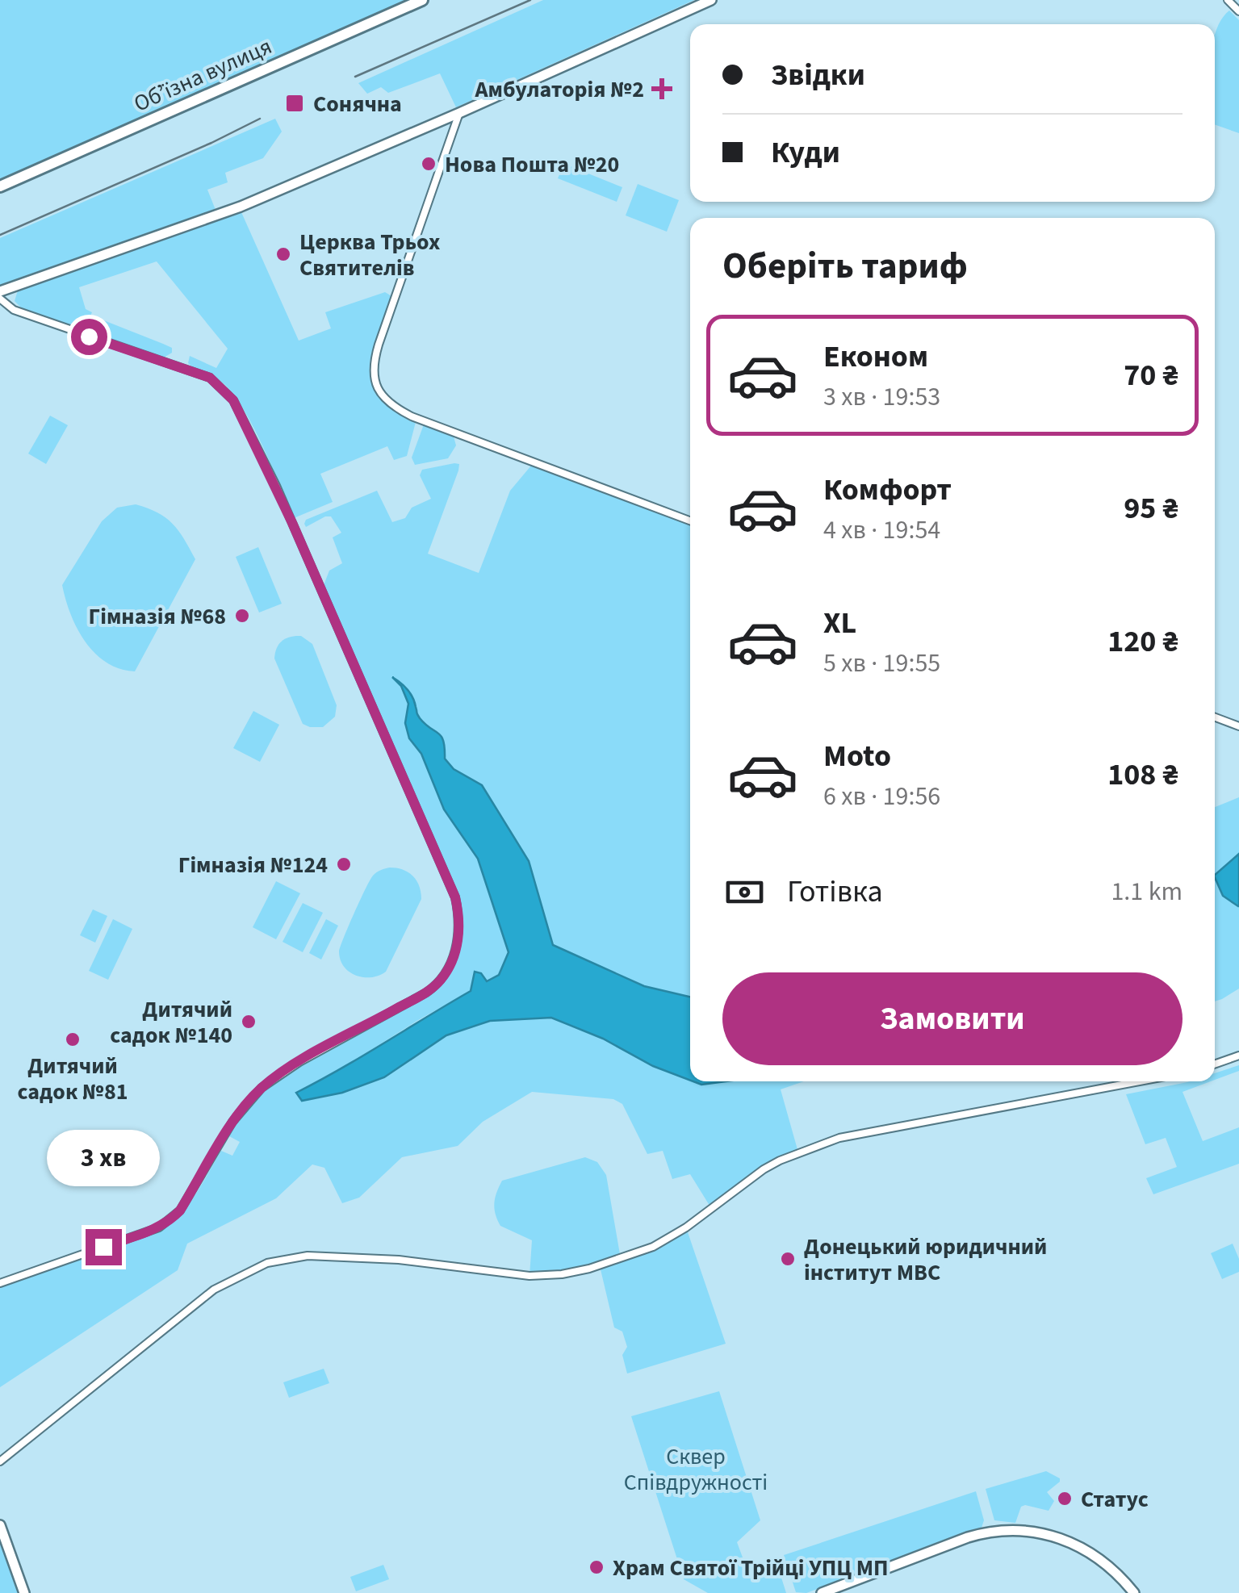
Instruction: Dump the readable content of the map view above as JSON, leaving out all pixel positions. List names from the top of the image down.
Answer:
{
  "streets": {
    "main road": ["Обʼїзна вулиця"]
  },
  "parks": ["Сквер Співдружності"],
  "places": {
    "health": ["Амбулаторія №2"],
    "transit": ["Сонячна"],
    "other": [
      "Нова Пошта №20",
      "Церква Трьох Святителів",
      "Гімназія №68",
      "Гімназія №124",
      "Дитячий садок №140",
      "Дитячий садок №81",
      "Донецький юридичний інститут МВС",
      "Статус",
      "Храм Святої Трійці УПЦ МП"
    ]
  },
  "page": {
    "banner": ["Звідки", "Куди"],
    "heading": "Оберіть тариф",
    "list": [
      {
        "name": "Економ",
        "note": "3 хв · 19:53",
        "value": "70 ₴"
      },
      {
        "name": "Комфорт",
        "note": "4 хв · 19:54",
        "value": "95 ₴"
      },
      {
        "name": "XL",
        "note": "5 хв · 19:55",
        "value": "120 ₴"
      },
      {
        "name": "Moto",
        "note": "6 хв · 19:56",
        "value": "108 ₴"
      }
    ],
    "pay": ["Готівка", "1.1 km"],
    "buttons": "Замовити",
    "bubble": "3 хв"
  }
}
